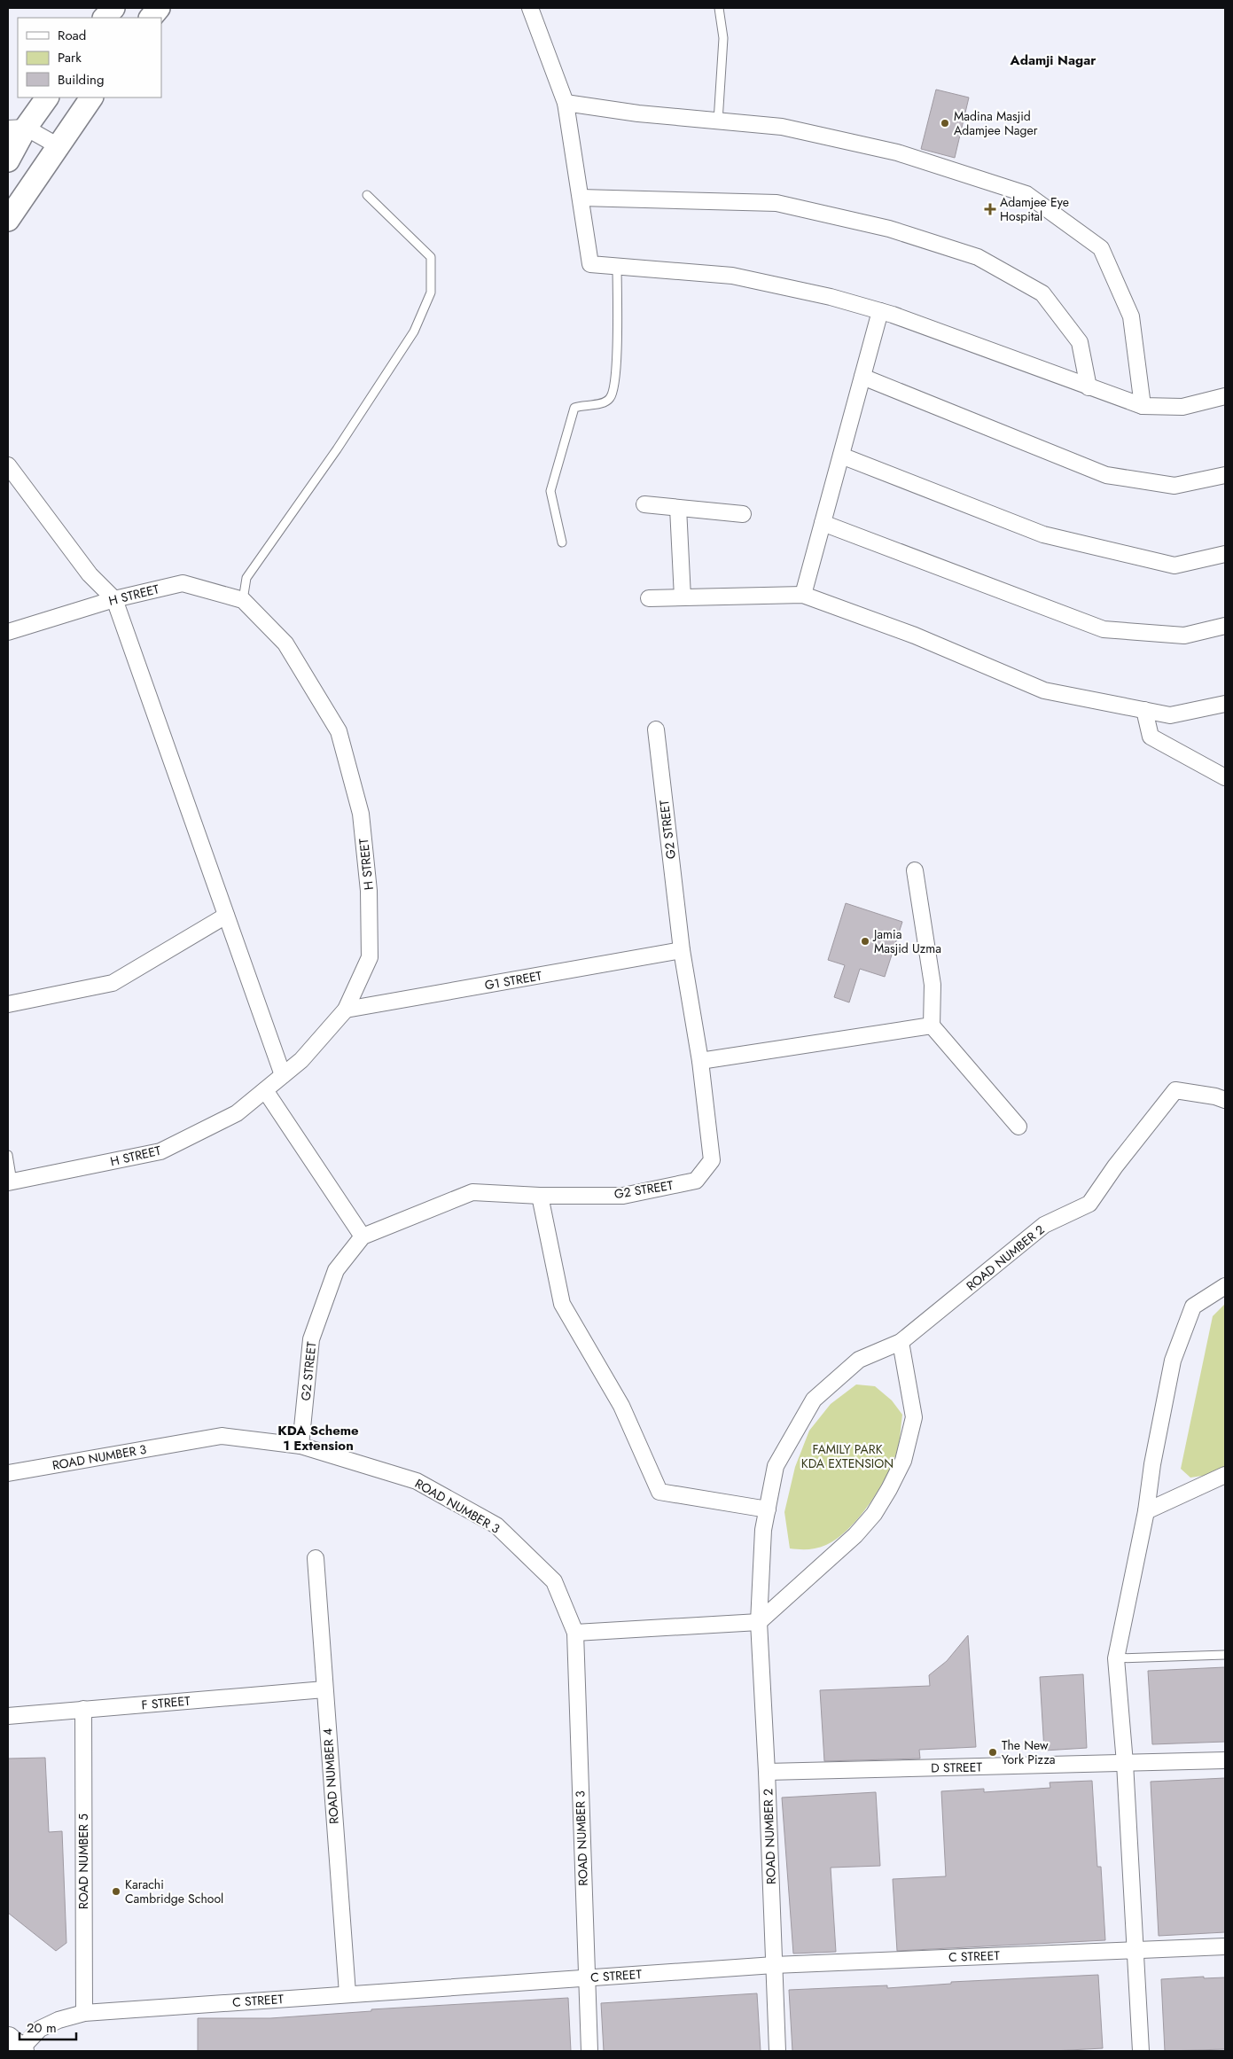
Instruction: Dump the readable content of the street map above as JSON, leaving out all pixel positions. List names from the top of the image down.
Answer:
{
  "streets": {
    "street": [
      "H STREET",
      "G2 STREET",
      "G1 STREET",
      "ROAD NUMBER 2",
      "ROAD NUMBER 3",
      "F STREET",
      "D STREET",
      "ROAD NUMBER 4",
      "ROAD NUMBER 5",
      "C STREET"
    ]
  },
  "crossings": [
    ["H STREET", "G1 STREET"],
    ["G2 STREET", "G1 STREET"],
    ["G2 STREET", "ROAD NUMBER 3"],
    ["ROAD NUMBER 2", "D STREET"],
    ["ROAD NUMBER 2", "C STREET"],
    ["ROAD NUMBER 3", "C STREET"],
    ["F STREET", "ROAD NUMBER 4"],
    ["F STREET", "ROAD NUMBER 5"],
    ["ROAD NUMBER 4", "C STREET"],
    ["ROAD NUMBER 5", "C STREET"]
  ],
  "districts": ["Adamji Nagar", "KDA Scheme 1 Extension"],
  "parks": ["FAMILY PARK KDA EXTENSION"],
  "places": {
    "other": [
      "Madina Masjid Adamjee Nager",
      "Jamia Masjid Uzma",
      "The New York Pizza",
      "Karachi Cambridge School"
    ],
    "health": ["Adamjee Eye Hospital"]
  },
  "legend": ["Road", "Park", "Building"],
  "scale_bar": "20 m"
}
